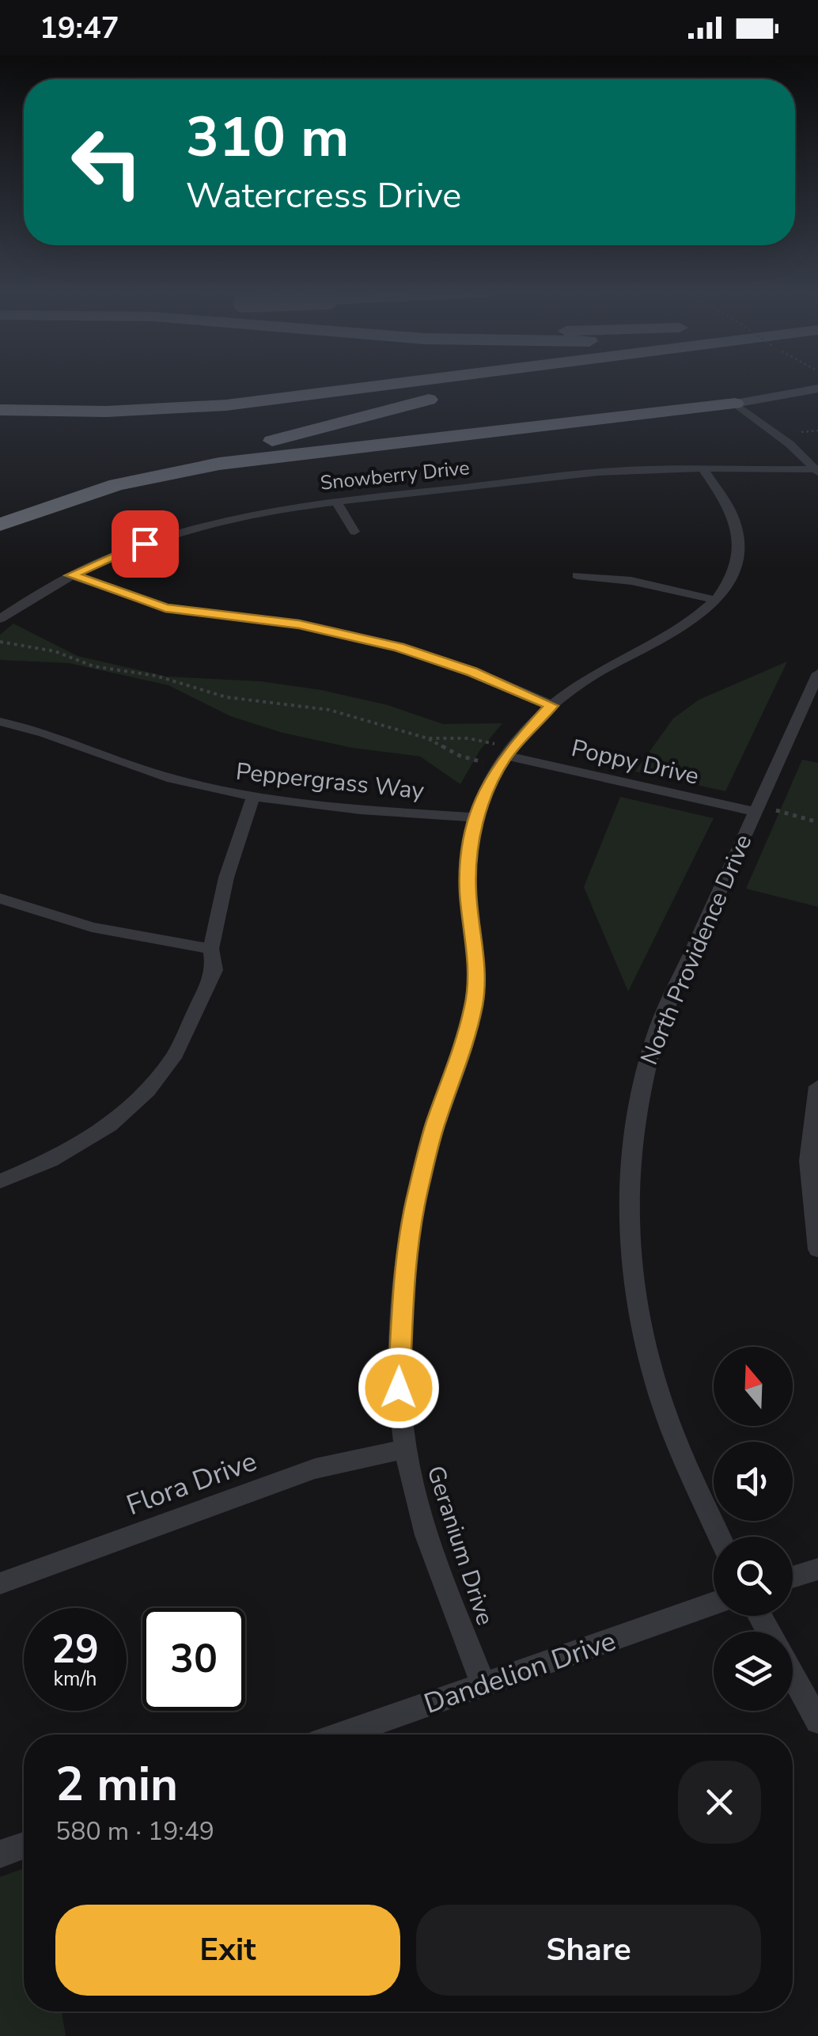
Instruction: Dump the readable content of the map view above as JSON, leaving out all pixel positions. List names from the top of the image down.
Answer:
{
  "streets": {
    "street": [
      "Snowberry Drive",
      "Poppy Drive",
      "Peppergrass Way",
      "North Providence Drive",
      "Flora Drive",
      "Geranium Drive",
      "Dandelion Drive"
    ]
  },
  "crossings": [
    ["Snowberry Drive", "Geranium Drive"],
    ["Poppy Drive", "North Providence Drive"],
    ["Poppy Drive", "Geranium Drive"],
    ["Peppergrass Way", "Geranium Drive"],
    ["Flora Drive", "Geranium Drive"],
    ["Geranium Drive", "Dandelion Drive"]
  ],
  "north": "top",
  "page": {
    "status": "19:47",
    "turn": ["310 m", "Watercress Drive"],
    "speed": "29 km/h",
    "limit": "30",
    "heading": ["2 min", "580 m · 19:49"],
    "buttons": ["Exit", "Share"]
  }
}
